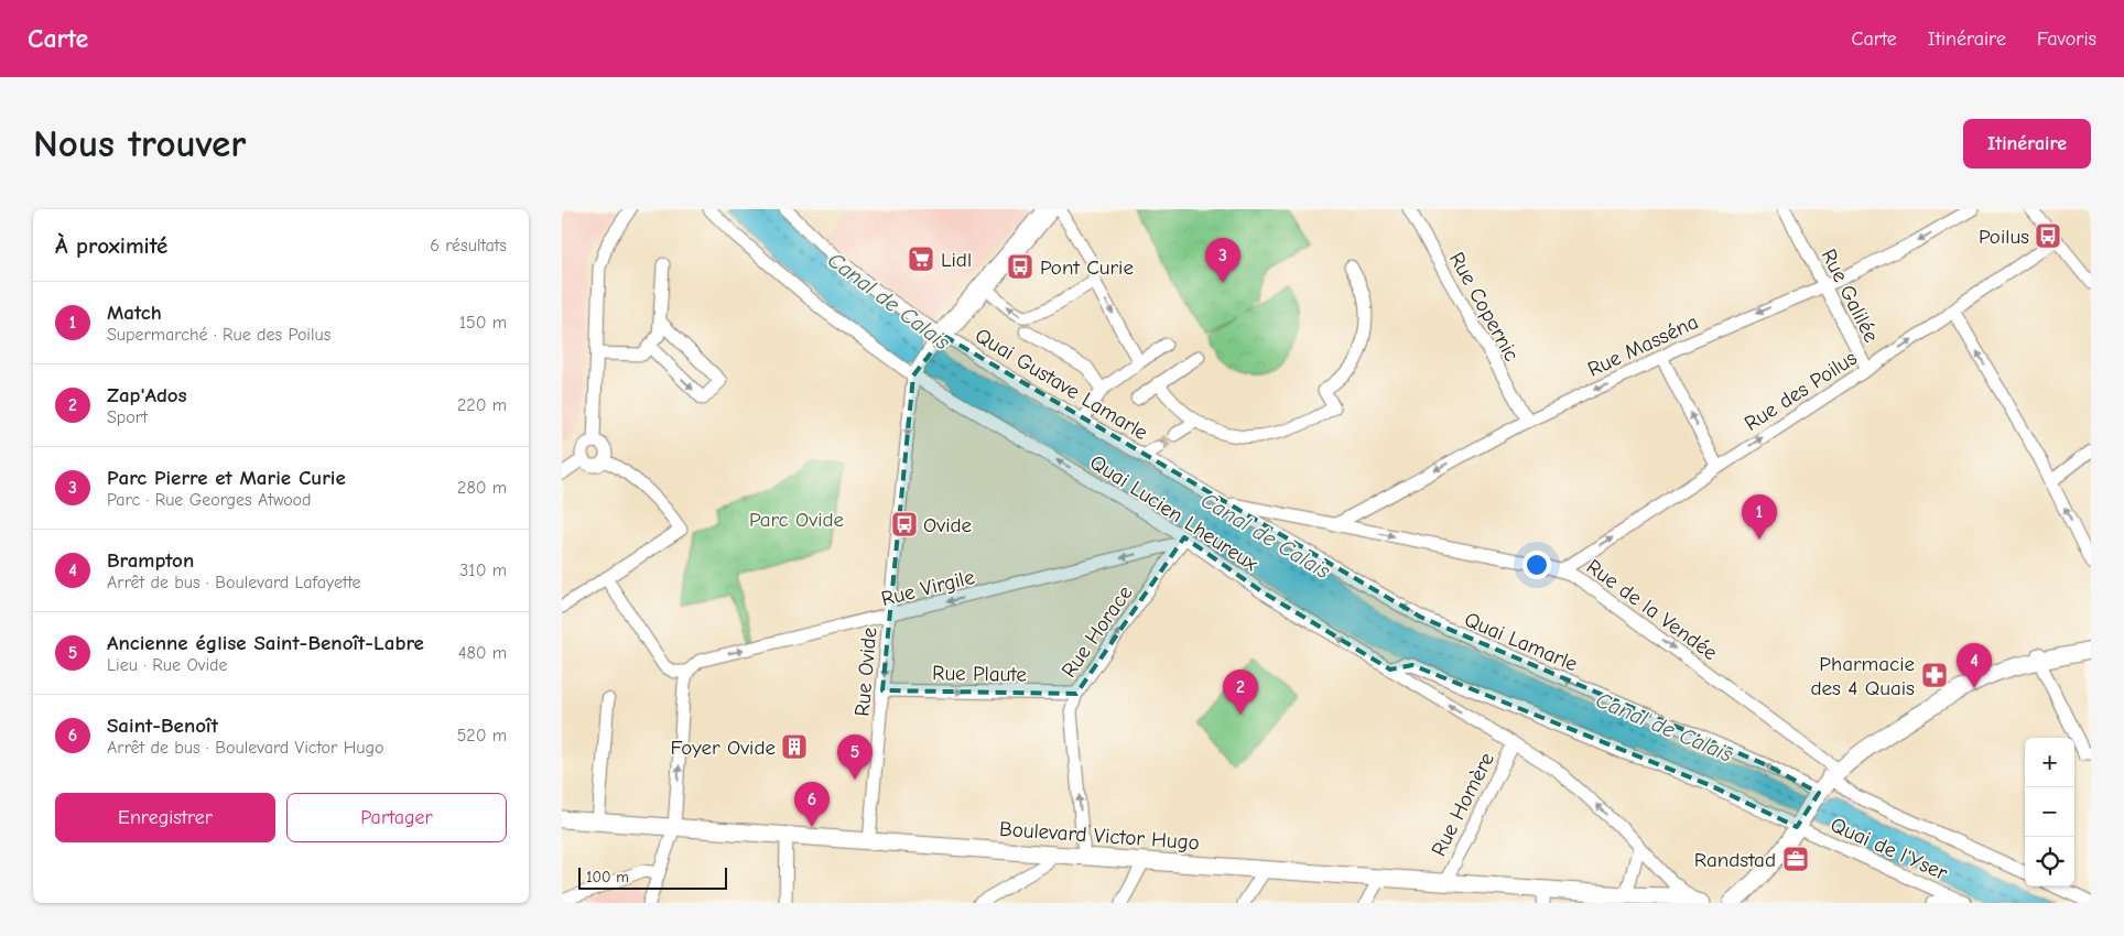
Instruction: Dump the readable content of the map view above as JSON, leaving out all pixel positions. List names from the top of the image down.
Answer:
{
  "streets": {
    "main road": ["Boulevard Victor Hugo"],
    "street": [
      "Rue Galilée",
      "Rue Copernic",
      "Rue Masséna",
      "Quai Gustave Lamarle",
      "Rue des Poilus",
      "Quai Lucien Lheureux",
      "Rue Virgile",
      "Rue de la Vendée",
      "Rue Horace",
      "Quai Lamarle",
      "Rue Ovide",
      "Rue Plaute",
      "Rue Homère",
      "Quai de l'Yser"
    ]
  },
  "crossings": [
    ["Rue Galilée", "Rue Masséna"],
    ["Rue Galilée", "Rue des Poilus"],
    ["Rue Copernic", "Rue Masséna"],
    ["Rue Masséna", "Rue de la Vendée"],
    ["Quai Gustave Lamarle", "Rue de la Vendée"],
    ["Quai Gustave Lamarle", "Quai Lamarle"],
    ["Rue des Poilus", "Rue de la Vendée"],
    ["Quai Lucien Lheureux", "Rue Virgile"],
    ["Quai Lucien Lheureux", "Rue Horace"],
    ["Quai Lucien Lheureux", "Rue Ovide"],
    ["Quai Lucien Lheureux", "Rue Homère"],
    ["Quai Lucien Lheureux", "Boulevard Victor Hugo"],
    ["Rue Virgile", "Rue Horace"],
    ["Rue Virgile", "Rue Ovide"],
    ["Rue de la Vendée", "Quai Lamarle"],
    ["Rue Horace", "Rue Plaute"],
    ["Rue Horace", "Boulevard Victor Hugo"],
    ["Rue Ovide", "Rue Plaute"],
    ["Rue Ovide", "Boulevard Victor Hugo"],
    ["Rue Homère", "Boulevard Victor Hugo"]
  ],
  "one_way": [
    "Rue Masséna",
    "Rue des Poilus",
    "Rue Horace",
    "Rue Ovide",
    "Rue Plaute"
  ],
  "water": ["Canal de Calais"],
  "parks": ["Parc Ovide"],
  "places": {
    "bus stop": ["Poilus", "Pont Curie", "Ovide"],
    "supermarket": ["Lidl"],
    "pharmacy": ["Pharmacie des 4 Quais"],
    "building": ["Foyer Ovide"],
    "office": ["Randstad"]
  },
  "scale_bar": "100 m",
  "page": {
    "header": "Carte",
    "nav": ["Carte", "Itinéraire", "Favoris"],
    "buttons": [
      "Itinéraire",
      ["Enregistrer", "Partager"]
    ],
    "title": "Nous trouver",
    "heading": ["À proximité", "6 résultats"],
    "pins": [
      "3",
      "1",
      "4",
      "2",
      "5",
      "6"
    ],
    "list": [
      {
        "mark": "1",
        "name": "Match",
        "note": "Supermarché · Rue des Poilus",
        "value": "150 m"
      },
      {
        "mark": "2",
        "name": "Zap'Ados",
        "note": "Sport",
        "value": "220 m"
      },
      {
        "mark": "3",
        "name": "Parc Pierre et Marie Curie",
        "note": "Parc · Rue Georges Atwood",
        "value": "280 m"
      },
      {
        "mark": "4",
        "name": "Brampton",
        "note": "Arrêt de bus · Boulevard Lafayette",
        "value": "310 m"
      },
      {
        "mark": "5",
        "name": "Ancienne église Saint-Benoît-Labre",
        "note": "Lieu · Rue Ovide",
        "value": "480 m"
      },
      {
        "mark": "6",
        "name": "Saint-Benoît",
        "note": "Arrêt de bus · Boulevard Victor Hugo",
        "value": "520 m"
      }
    ],
    "map_buttons": ["+", "−"],
    "scale": "100 m"
  }
}
